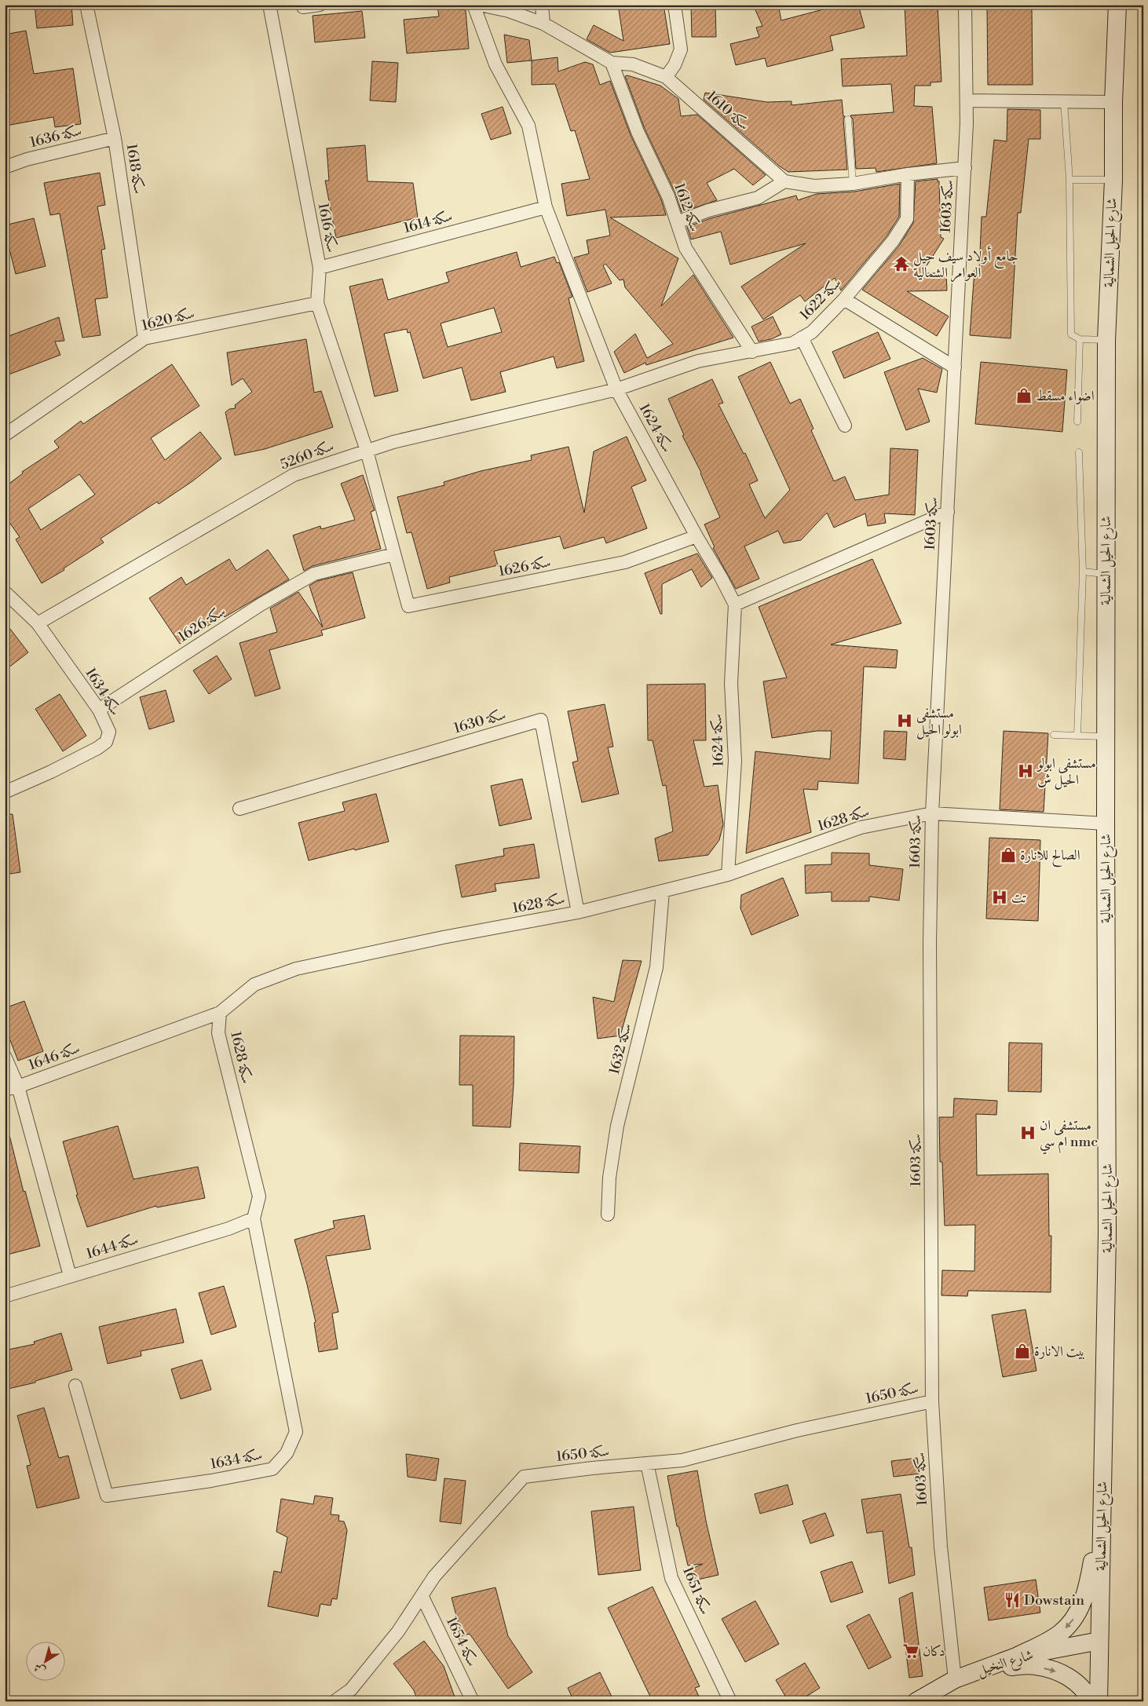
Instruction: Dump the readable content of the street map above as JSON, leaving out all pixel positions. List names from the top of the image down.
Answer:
{
  "streets": {
    "street": [
      "سكة 1610",
      "سكة 1636",
      "سكة 1618",
      "سكة 1603",
      "سكة 1612",
      "سكة 1614",
      "سكة 1616",
      "شارع الحيل الشمالية",
      "سكة 1622",
      "سكة 1620",
      "سكة 1624",
      "سكة 5260",
      "سكة 1626",
      "سكة 1634",
      "سكة 1630",
      "سكة 1628",
      "سكة 1632",
      "سكة 1646",
      "سكة 1644",
      "سكة 1650",
      "سكة 1651",
      "سكة 1654",
      "شارع النخيل"
    ]
  },
  "crossings": [
    ["سكة 1610", "سكة 1612"],
    ["سكة 1636", "سكة 1618"],
    ["سكة 1618", "سكة 1620"],
    ["سكة 1603", "سكة 1628"],
    ["سكة 1603", "سكة 1650"],
    ["سكة 1603", "شارع النخيل"],
    ["سكة 1612", "سكة 1622"],
    ["سكة 1614", "سكة 1616"],
    ["سكة 1616", "سكة 1620"],
    ["سكة 1616", "سكة 5260"],
    ["سكة 1616", "سكة 1626"],
    ["شارع الحيل الشمالية", "سكة 1628"],
    ["شارع الحيل الشمالية", "شارع النخيل"],
    ["سكة 1622", "سكة 1624"],
    ["سكة 1622", "سكة 5260"],
    ["سكة 1624", "سكة 5260"],
    ["سكة 1624", "سكة 1626"],
    ["سكة 1624", "سكة 1628"],
    ["سكة 5260", "سكة 1626"],
    ["سكة 5260", "سكة 1634"],
    ["سكة 1626", "سكة 1634"],
    ["سكة 1634", "سكة 1628"],
    ["سكة 1634", "سكة 1644"],
    ["سكة 1630", "سكة 1628"],
    ["سكة 1628", "سكة 1632"],
    ["سكة 1628", "سكة 1646"],
    ["سكة 1628", "سكة 1644"],
    ["سكة 1646", "سكة 1644"],
    ["سكة 1650", "سكة 1651"],
    ["سكة 1650", "سكة 1654"]
  ],
  "places": {
    "temple": ["جامع أولاد سيف حيل العوامر الشمالية"],
    "shop": ["اضواء مسقط", "الصالح للانارة", "بيت الانارة"],
    "hospital": [
      "مستشفى ابولو الحيل",
      "مستشفى ابولو الحيل ش",
      "تت",
      "مستشفى ان ام سي nmc"
    ],
    "restaurant": ["Dowstain"],
    "supermarket": ["دكان"]
  },
  "north": "bottom left"
}
